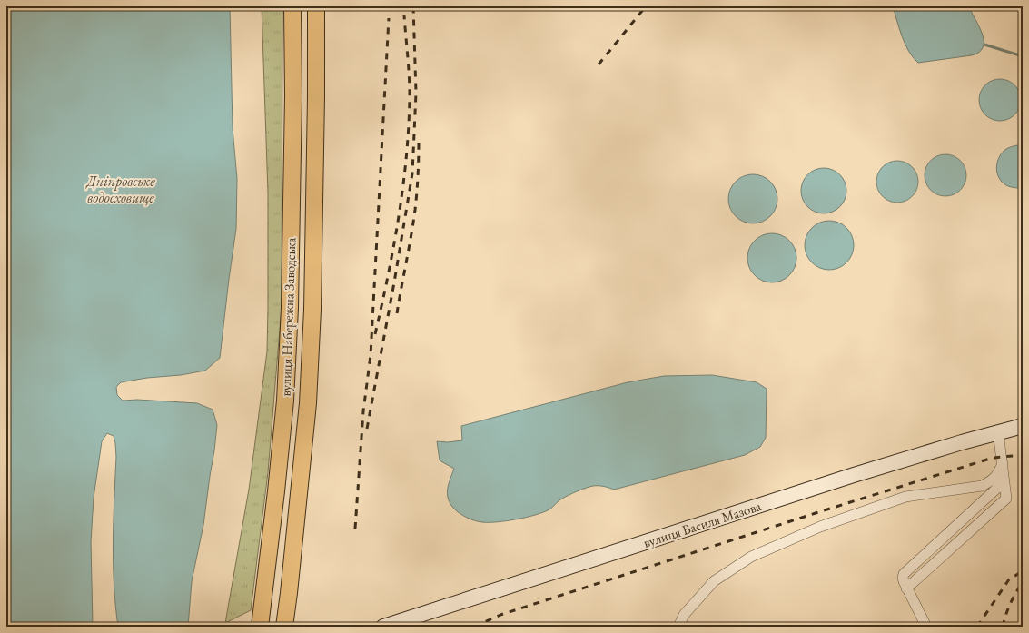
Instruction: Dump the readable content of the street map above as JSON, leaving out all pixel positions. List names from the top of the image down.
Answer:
{
  "streets": {
    "main road": ["вулиця Набережна Заводська"],
    "street": ["вулиця Василя Мазова"]
  },
  "water": ["Дніпровське водосховище"]
}
